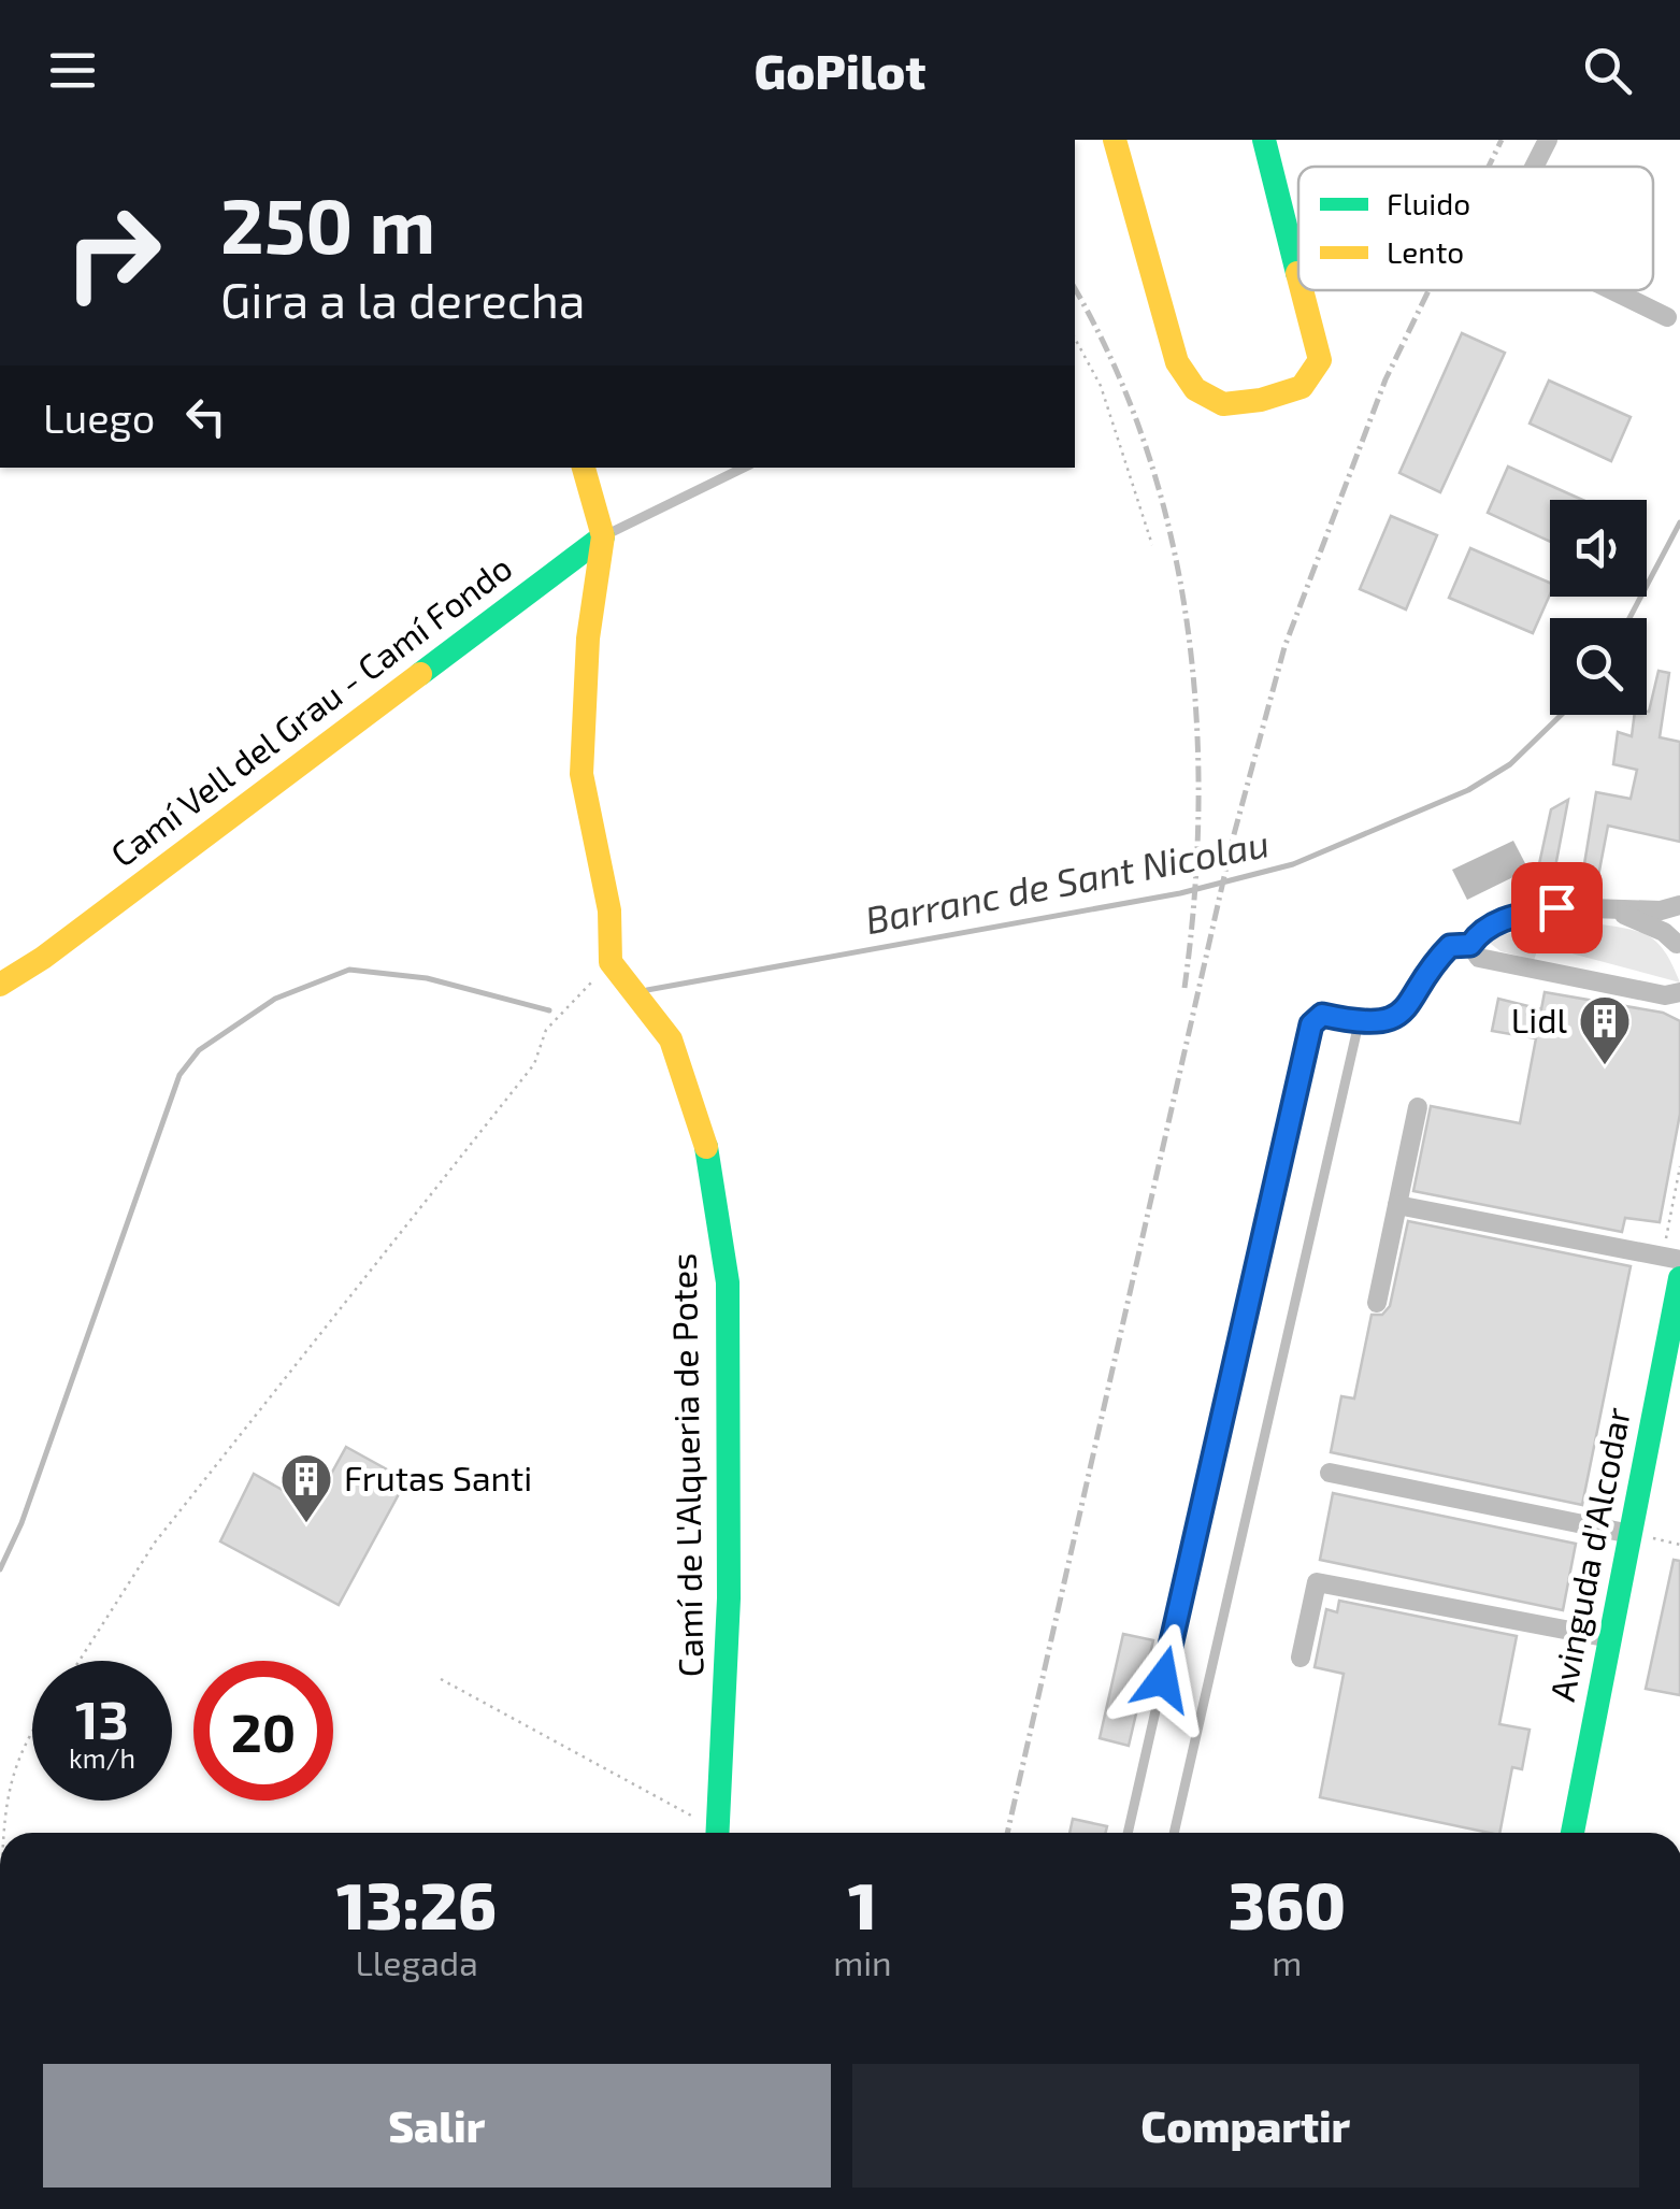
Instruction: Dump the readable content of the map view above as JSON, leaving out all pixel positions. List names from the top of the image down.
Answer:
{
  "streets": {
    "street": ["Camí Vell del Grau - Camí Fondo", "Camí de L'Alqueria de Potes", "Avinguda d'Alcodar"]
  },
  "water": ["Barranc de Sant Nicolau"],
  "places": {
    "building": ["Lidl", "Frutas Santi"]
  },
  "legend": ["Fluido", "Lento"],
  "page": {
    "header": "GoPilot",
    "turn": ["250 m", "Gira a la derecha"],
    "then": "Luego",
    "speed": "13 km/h",
    "limit": "20",
    "eta": [
      "13:26",
      "Llegada",
      "1",
      "min",
      "360",
      "m"
    ],
    "buttons": ["Salir", "Compartir"]
  }
}
